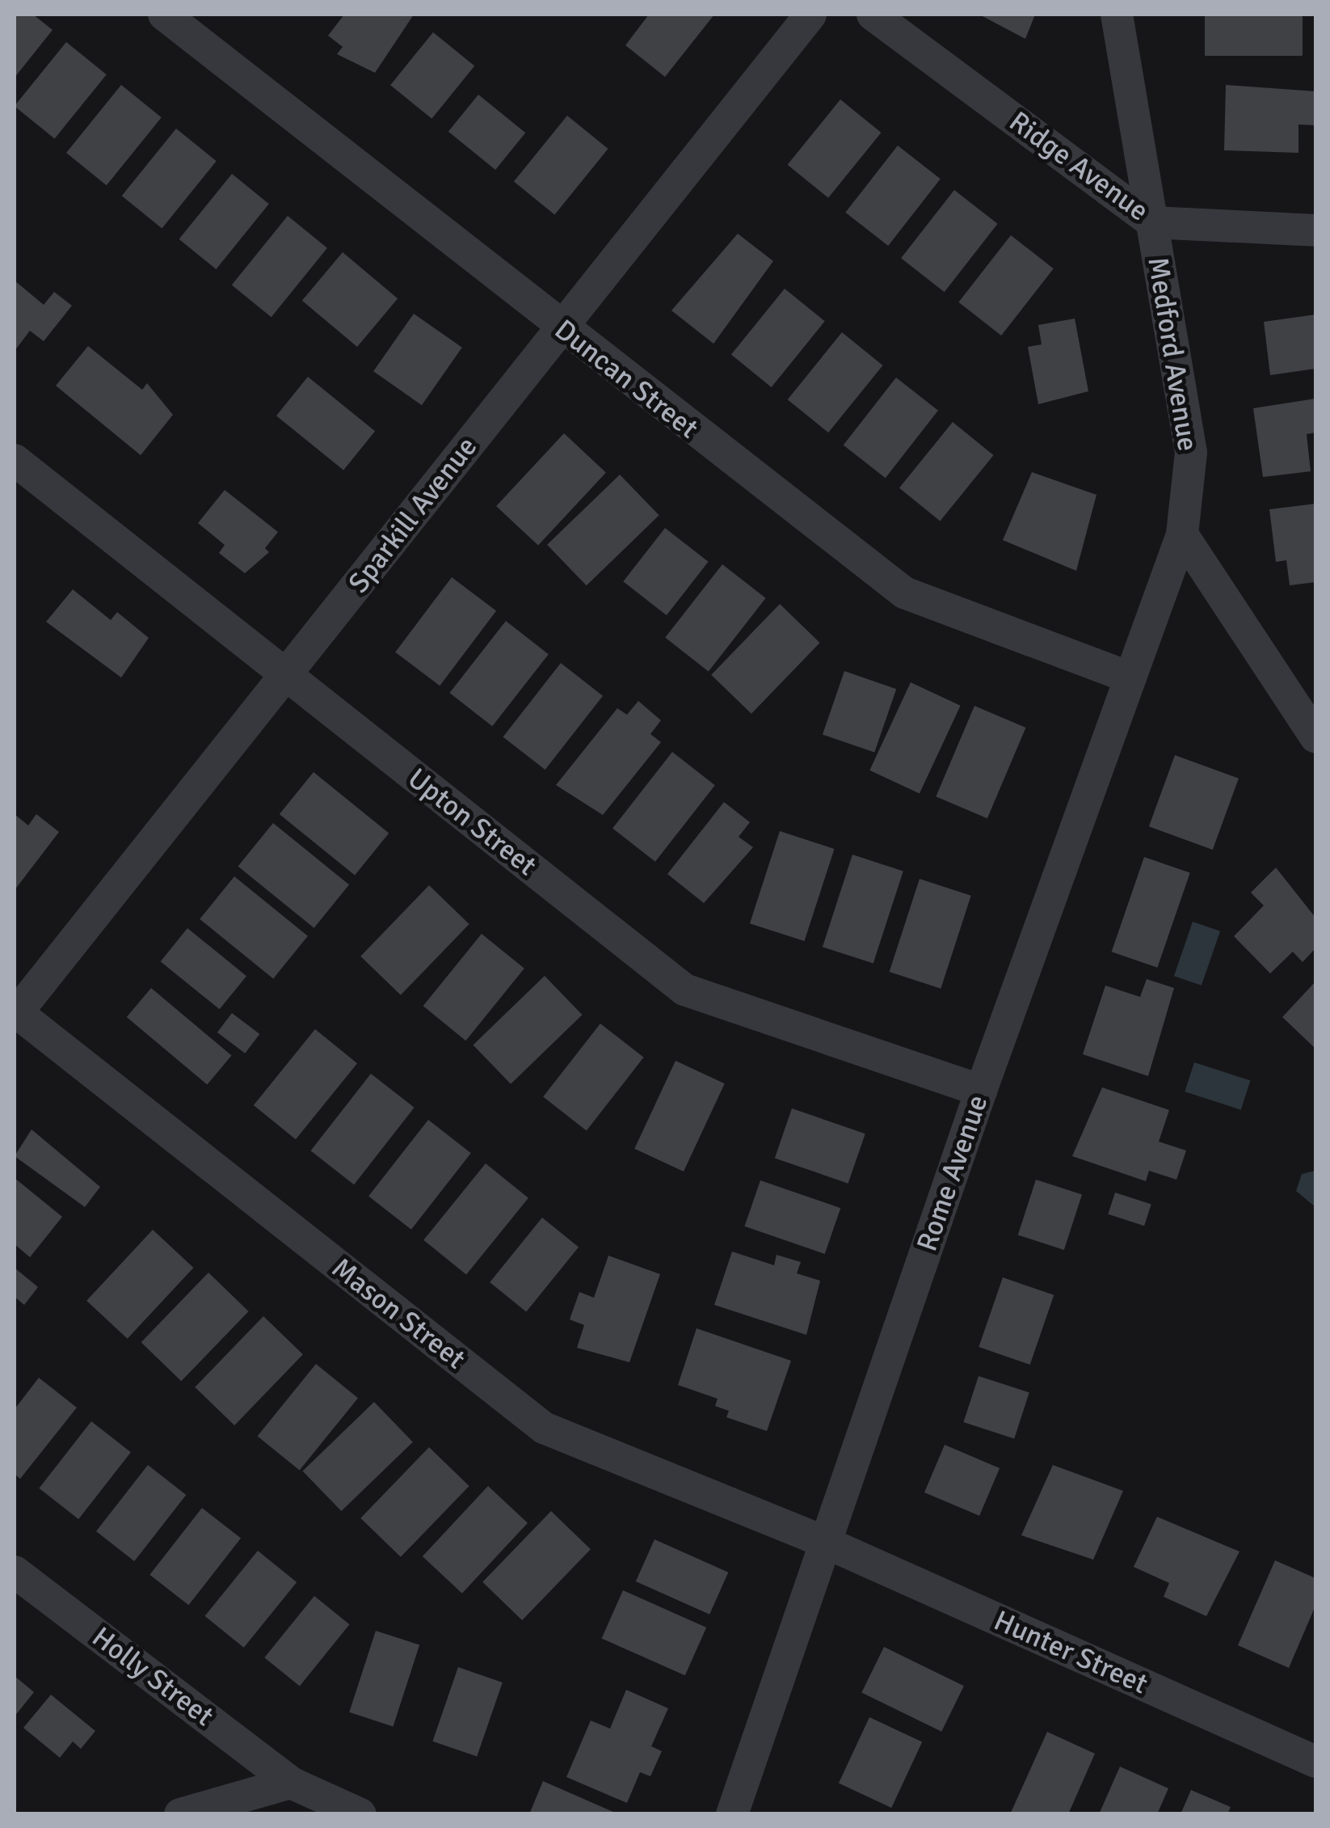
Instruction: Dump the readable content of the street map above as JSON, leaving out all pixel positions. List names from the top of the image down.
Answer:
{
  "streets": {
    "street": [
      "Ridge Avenue",
      "Medford Avenue",
      "Duncan Street",
      "Sparkill Avenue",
      "Upton Street",
      "Rome Avenue",
      "Mason Street",
      "Hunter Street",
      "Holly Street"
    ]
  },
  "crossings": [
    ["Ridge Avenue", "Medford Avenue"],
    ["Medford Avenue", "Rome Avenue"],
    ["Duncan Street", "Sparkill Avenue"],
    ["Duncan Street", "Rome Avenue"],
    ["Sparkill Avenue", "Upton Street"],
    ["Sparkill Avenue", "Mason Street"],
    ["Upton Street", "Rome Avenue"],
    ["Rome Avenue", "Mason Street"],
    ["Rome Avenue", "Hunter Street"],
    ["Mason Street", "Hunter Street"]
  ]
}
